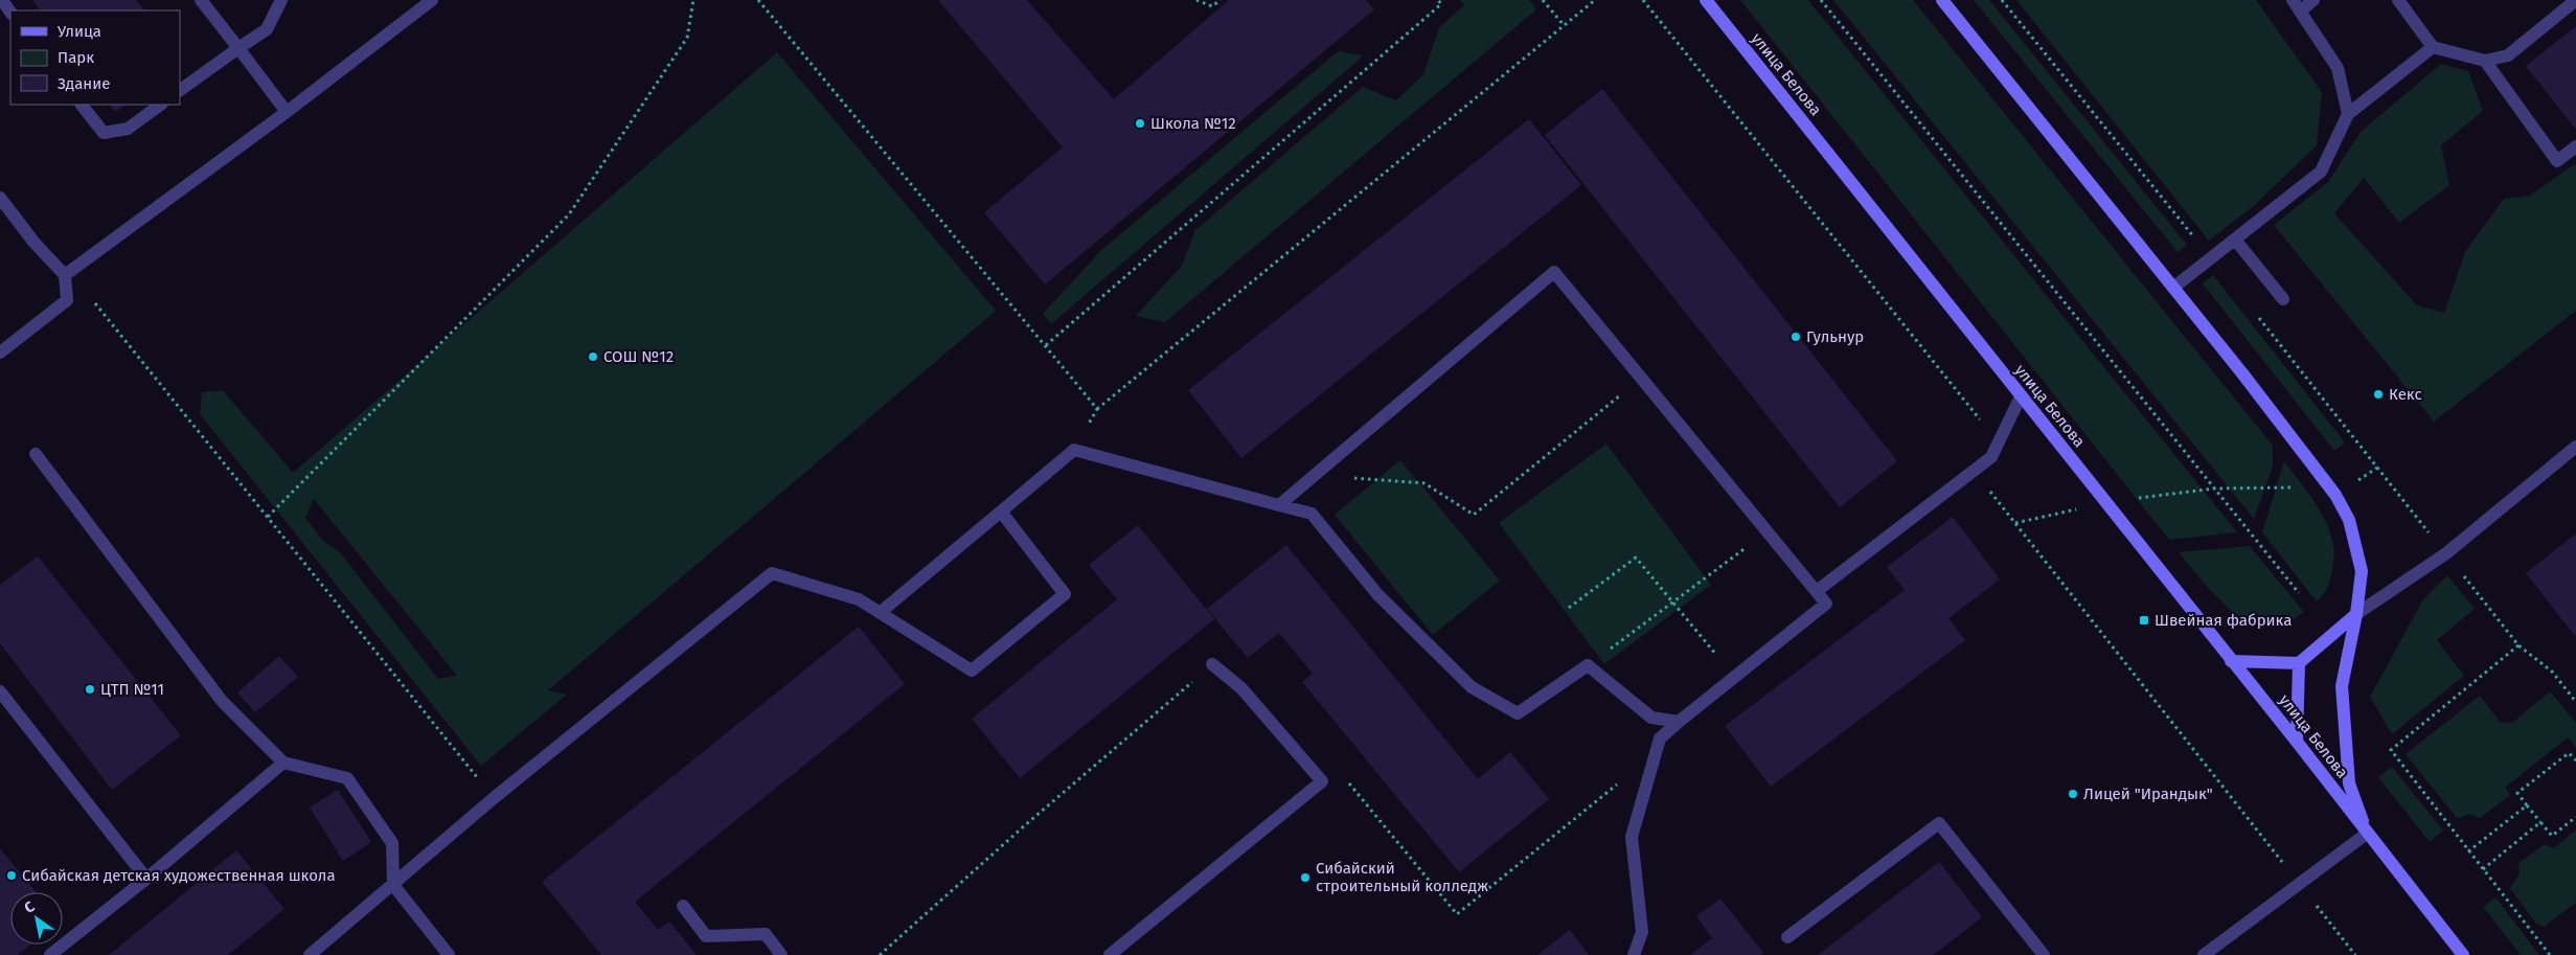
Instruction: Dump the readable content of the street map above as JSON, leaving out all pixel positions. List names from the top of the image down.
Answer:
{
  "streets": {
    "main road": ["улица Белова"]
  },
  "places": {
    "other": [
      "Школа №12",
      "Гульнур",
      "СОШ №12",
      "Кекс",
      "ЦТП №11",
      "Лицей \"Ирандык\"",
      "Сибайская детская художественная школа",
      "Сибайский строительный колледж"
    ],
    "transit": ["Швейная фабрика"]
  },
  "legend": ["Улица", "Парк", "Здание"],
  "north": "top left"
}
